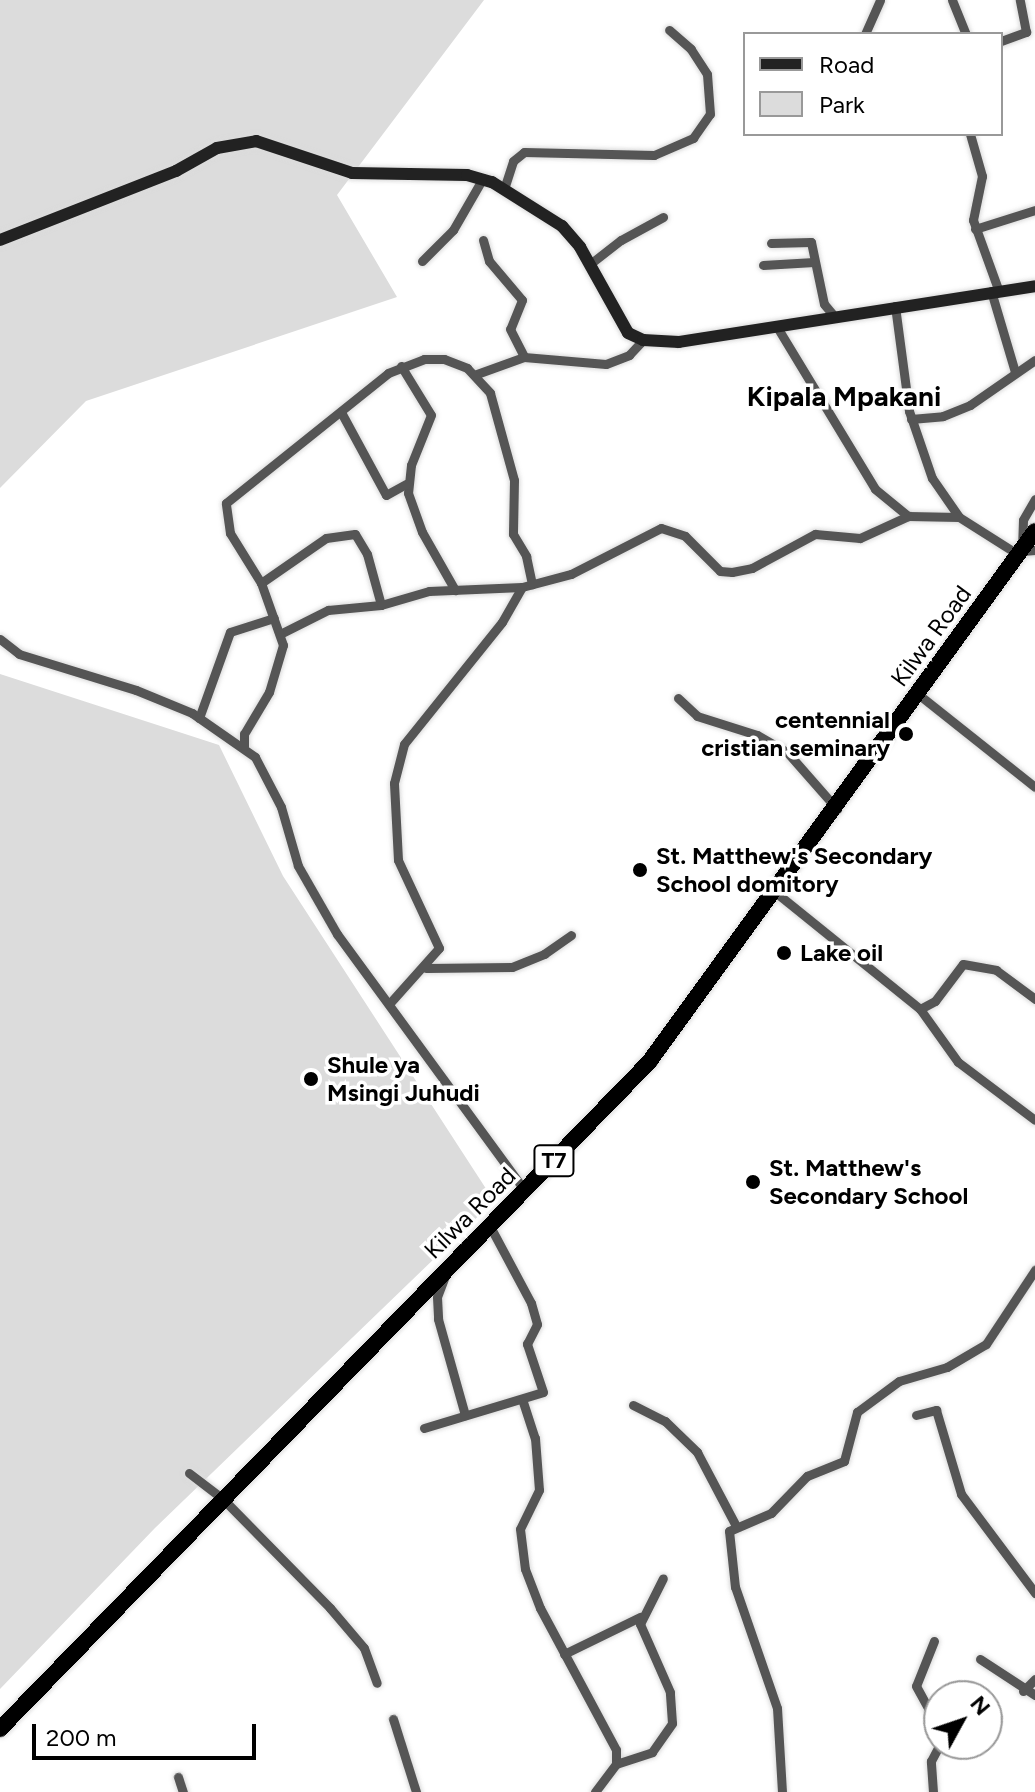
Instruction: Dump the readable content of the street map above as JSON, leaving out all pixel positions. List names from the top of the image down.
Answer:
{
  "streets": {
    "highway": ["Kilwa Road", "T7"]
  },
  "districts": ["Kipala Mpakani"],
  "places": [
    "centennial cristian seminary",
    "St. Matthew's Secondary School domitory",
    "Lake oil",
    "Shule ya Msingi Juhudi",
    "St. Matthew's Secondary School"
  ],
  "legend": ["Road", "Park"],
  "scale_bar": "200 m",
  "north": "top right"
}
